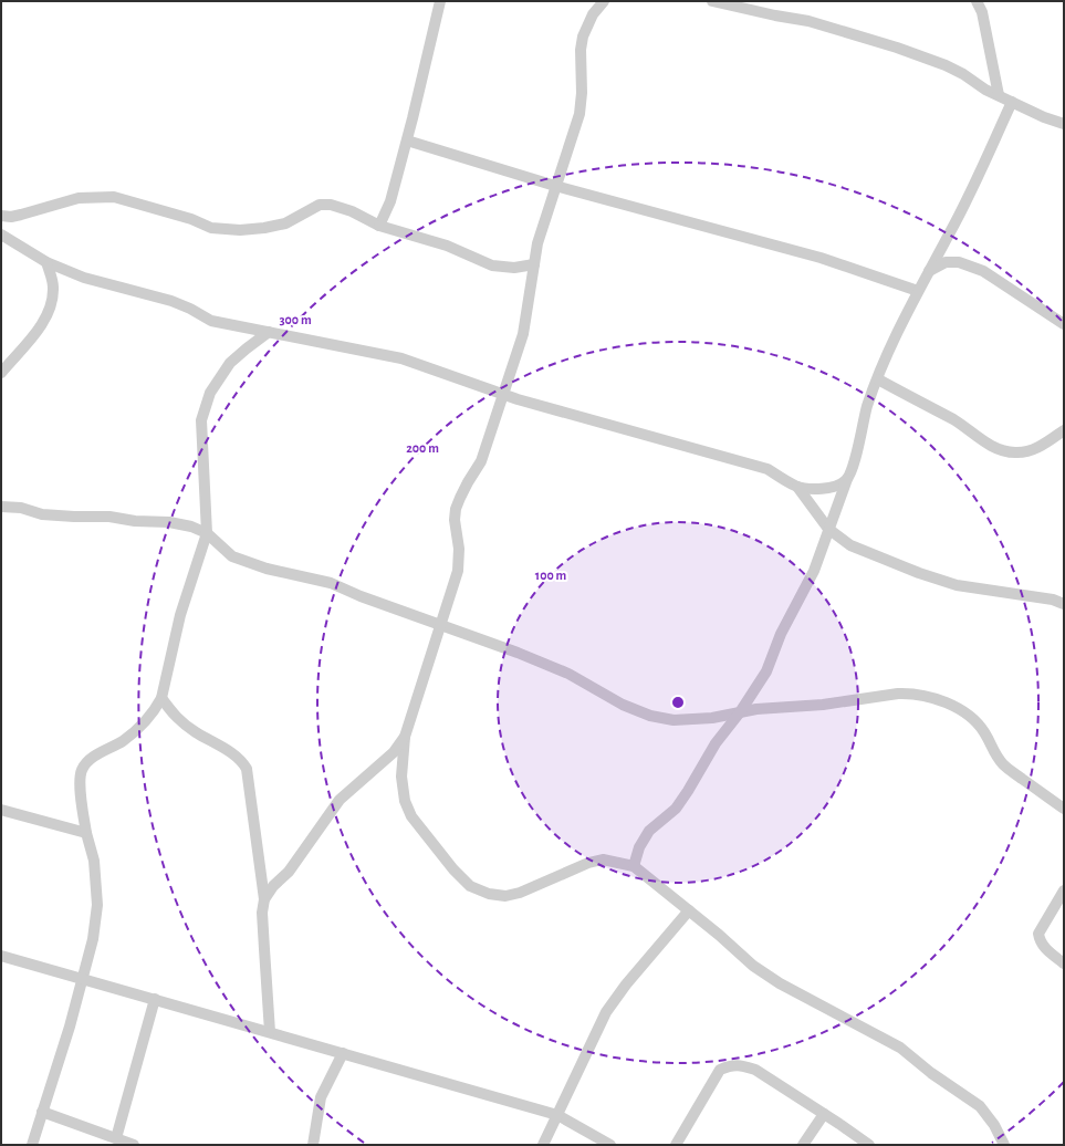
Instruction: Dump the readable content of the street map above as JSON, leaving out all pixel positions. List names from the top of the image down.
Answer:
{
  "rings": ["300 m", "200 m", "100 m"]
}
